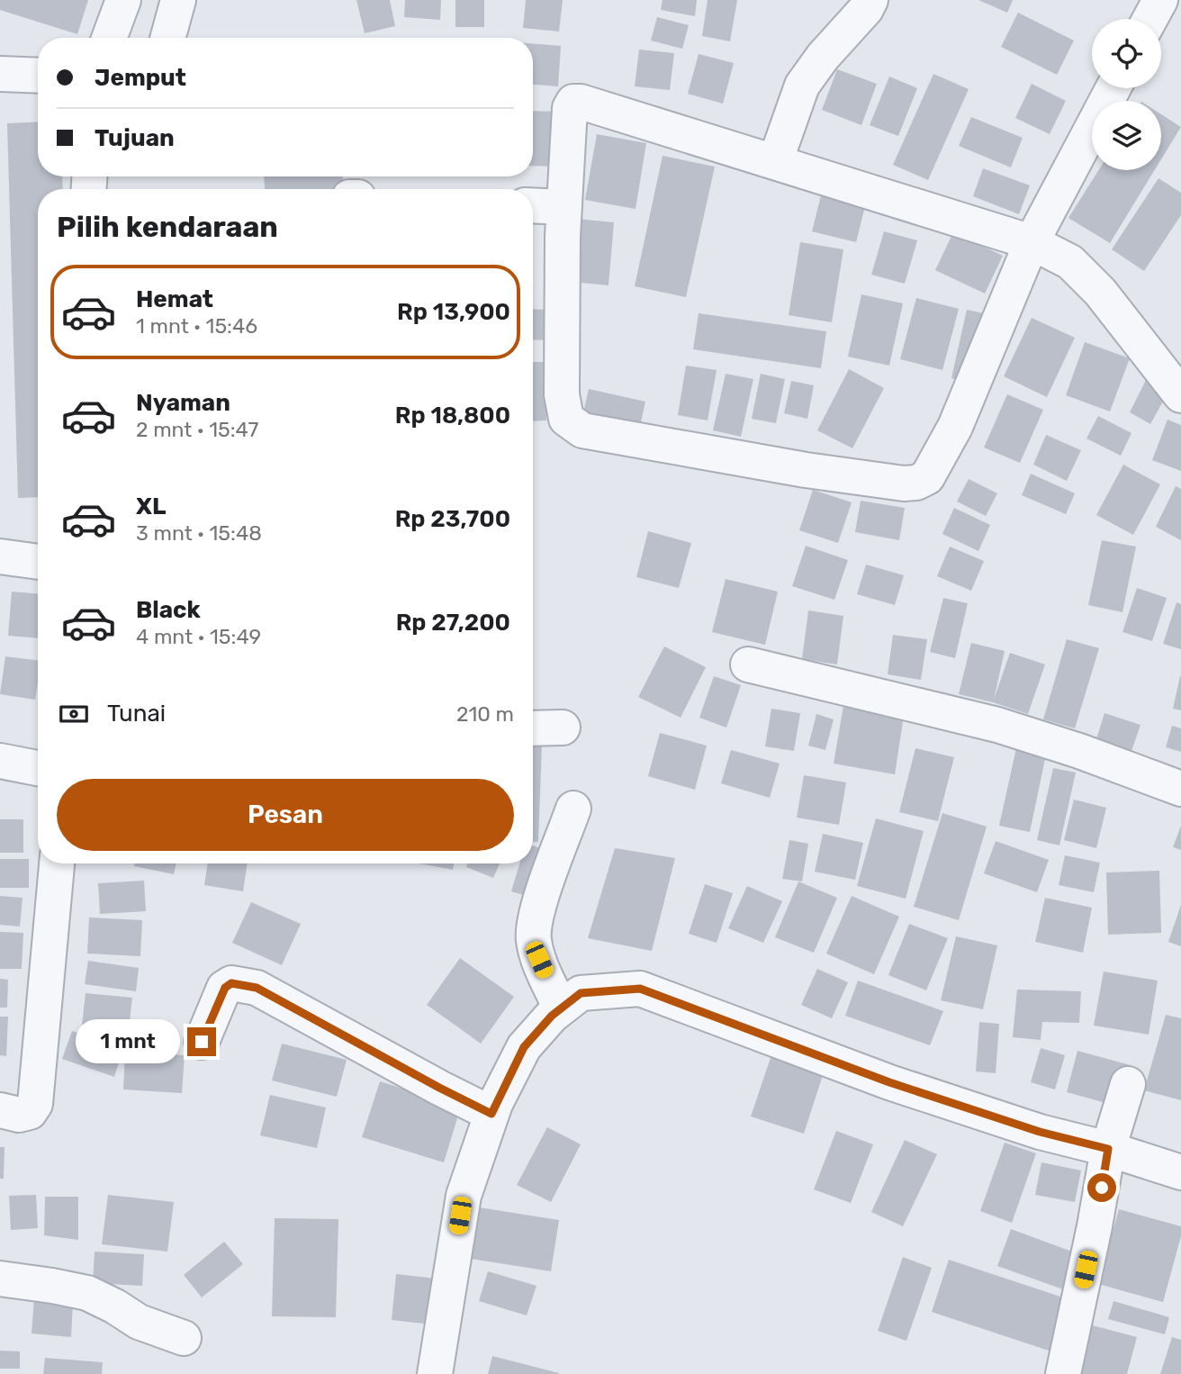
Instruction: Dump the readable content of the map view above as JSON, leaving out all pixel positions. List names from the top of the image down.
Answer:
{
  "page": {
    "banner": ["Jemput", "Tujuan"],
    "heading": "Pilih kendaraan",
    "list": [
      {
        "name": "Hemat",
        "note": "1 mnt · 15:46",
        "value": "Rp 13,900"
      },
      {
        "name": "Nyaman",
        "note": "2 mnt · 15:47",
        "value": "Rp 18,800"
      },
      {
        "name": "XL",
        "note": "3 mnt · 15:48",
        "value": "Rp 23,700"
      },
      {
        "name": "Black",
        "note": "4 mnt · 15:49",
        "value": "Rp 27,200"
      }
    ],
    "pay": ["Tunai", "210 m"],
    "buttons": "Pesan",
    "bubble": "1 mnt"
  }
}
